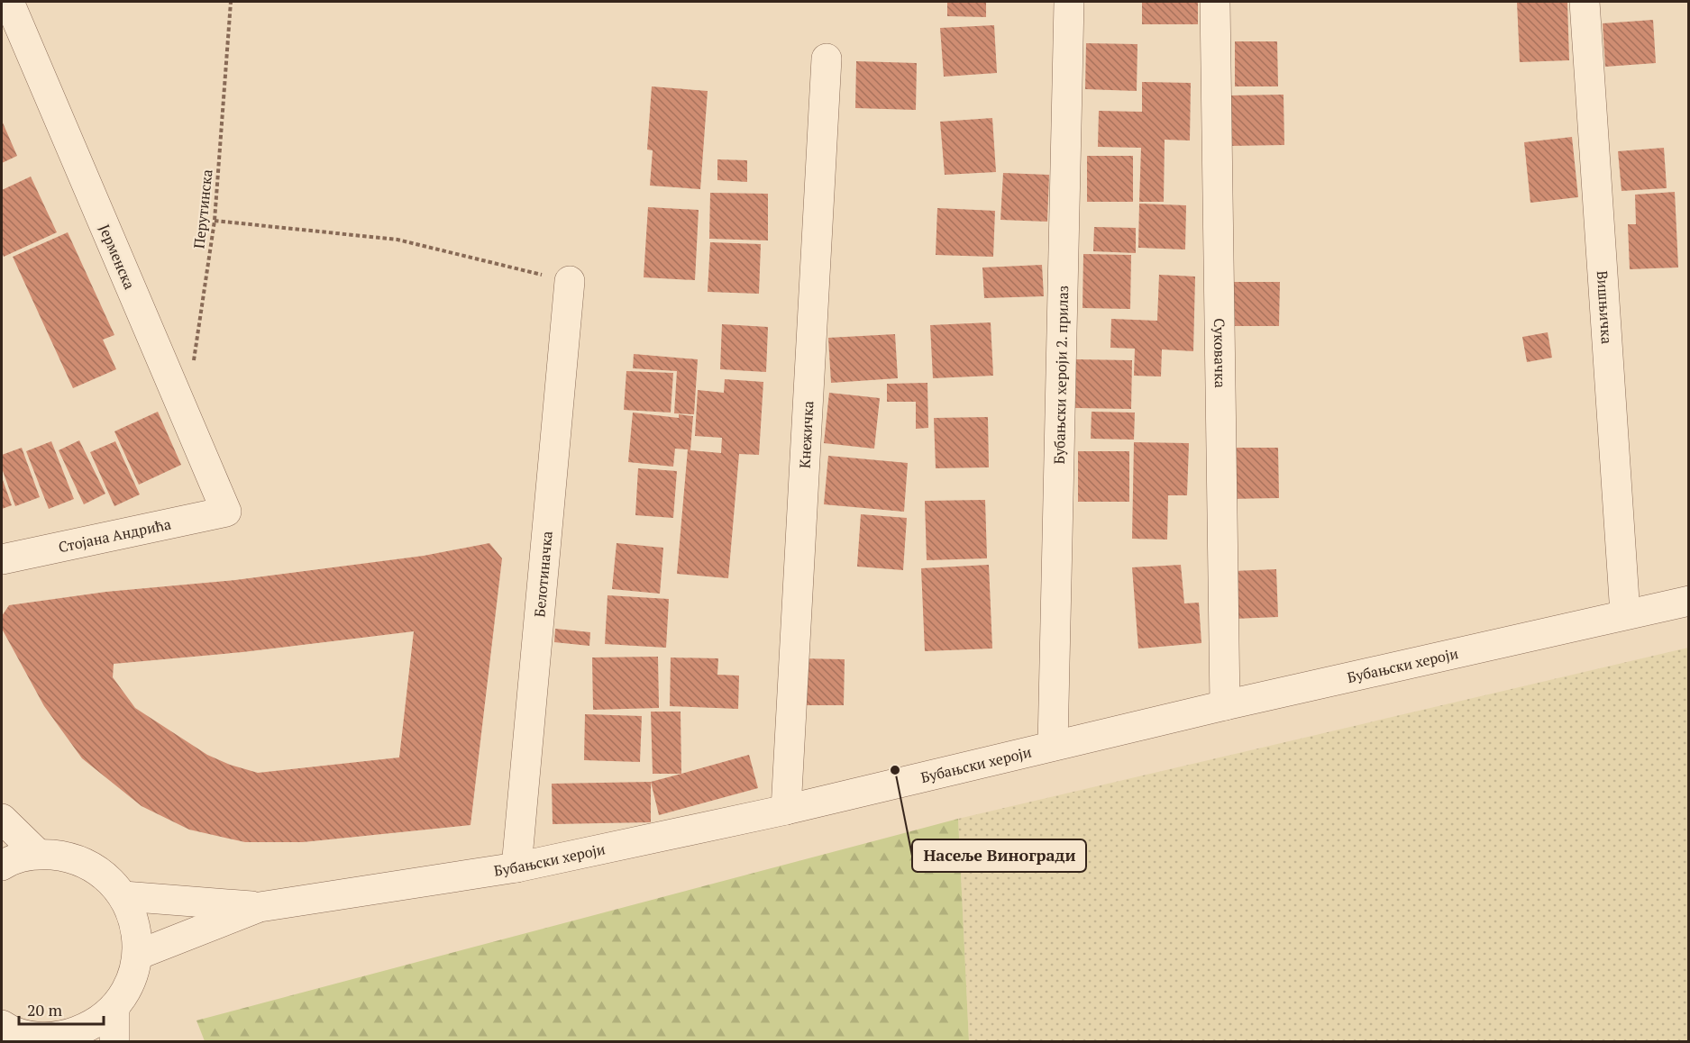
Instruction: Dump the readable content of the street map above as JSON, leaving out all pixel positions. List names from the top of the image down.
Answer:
{
  "streets": {
    "street": [
      "Јерменска",
      "Вишњичка",
      "Суковачка",
      "Бубањски хероји 2. прилаз",
      "Кнежичка",
      "Стојана Андрића",
      "Белотиначка",
      "Бубањски хероји"
    ],
    "path": ["Перутинска"]
  },
  "crossings": [
    ["Јерменска", "Стојана Андрића"],
    ["Вишњичка", "Бубањски хероји"],
    ["Суковачка", "Бубањски хероји"],
    ["Бубањски хероји 2. прилаз", "Бубањски хероји"],
    ["Кнежичка", "Бубањски хероји"],
    ["Белотиначка", "Бубањски хероји"]
  ],
  "places": ["Насеље Виногради"],
  "scale_bar": "20 m"
}
